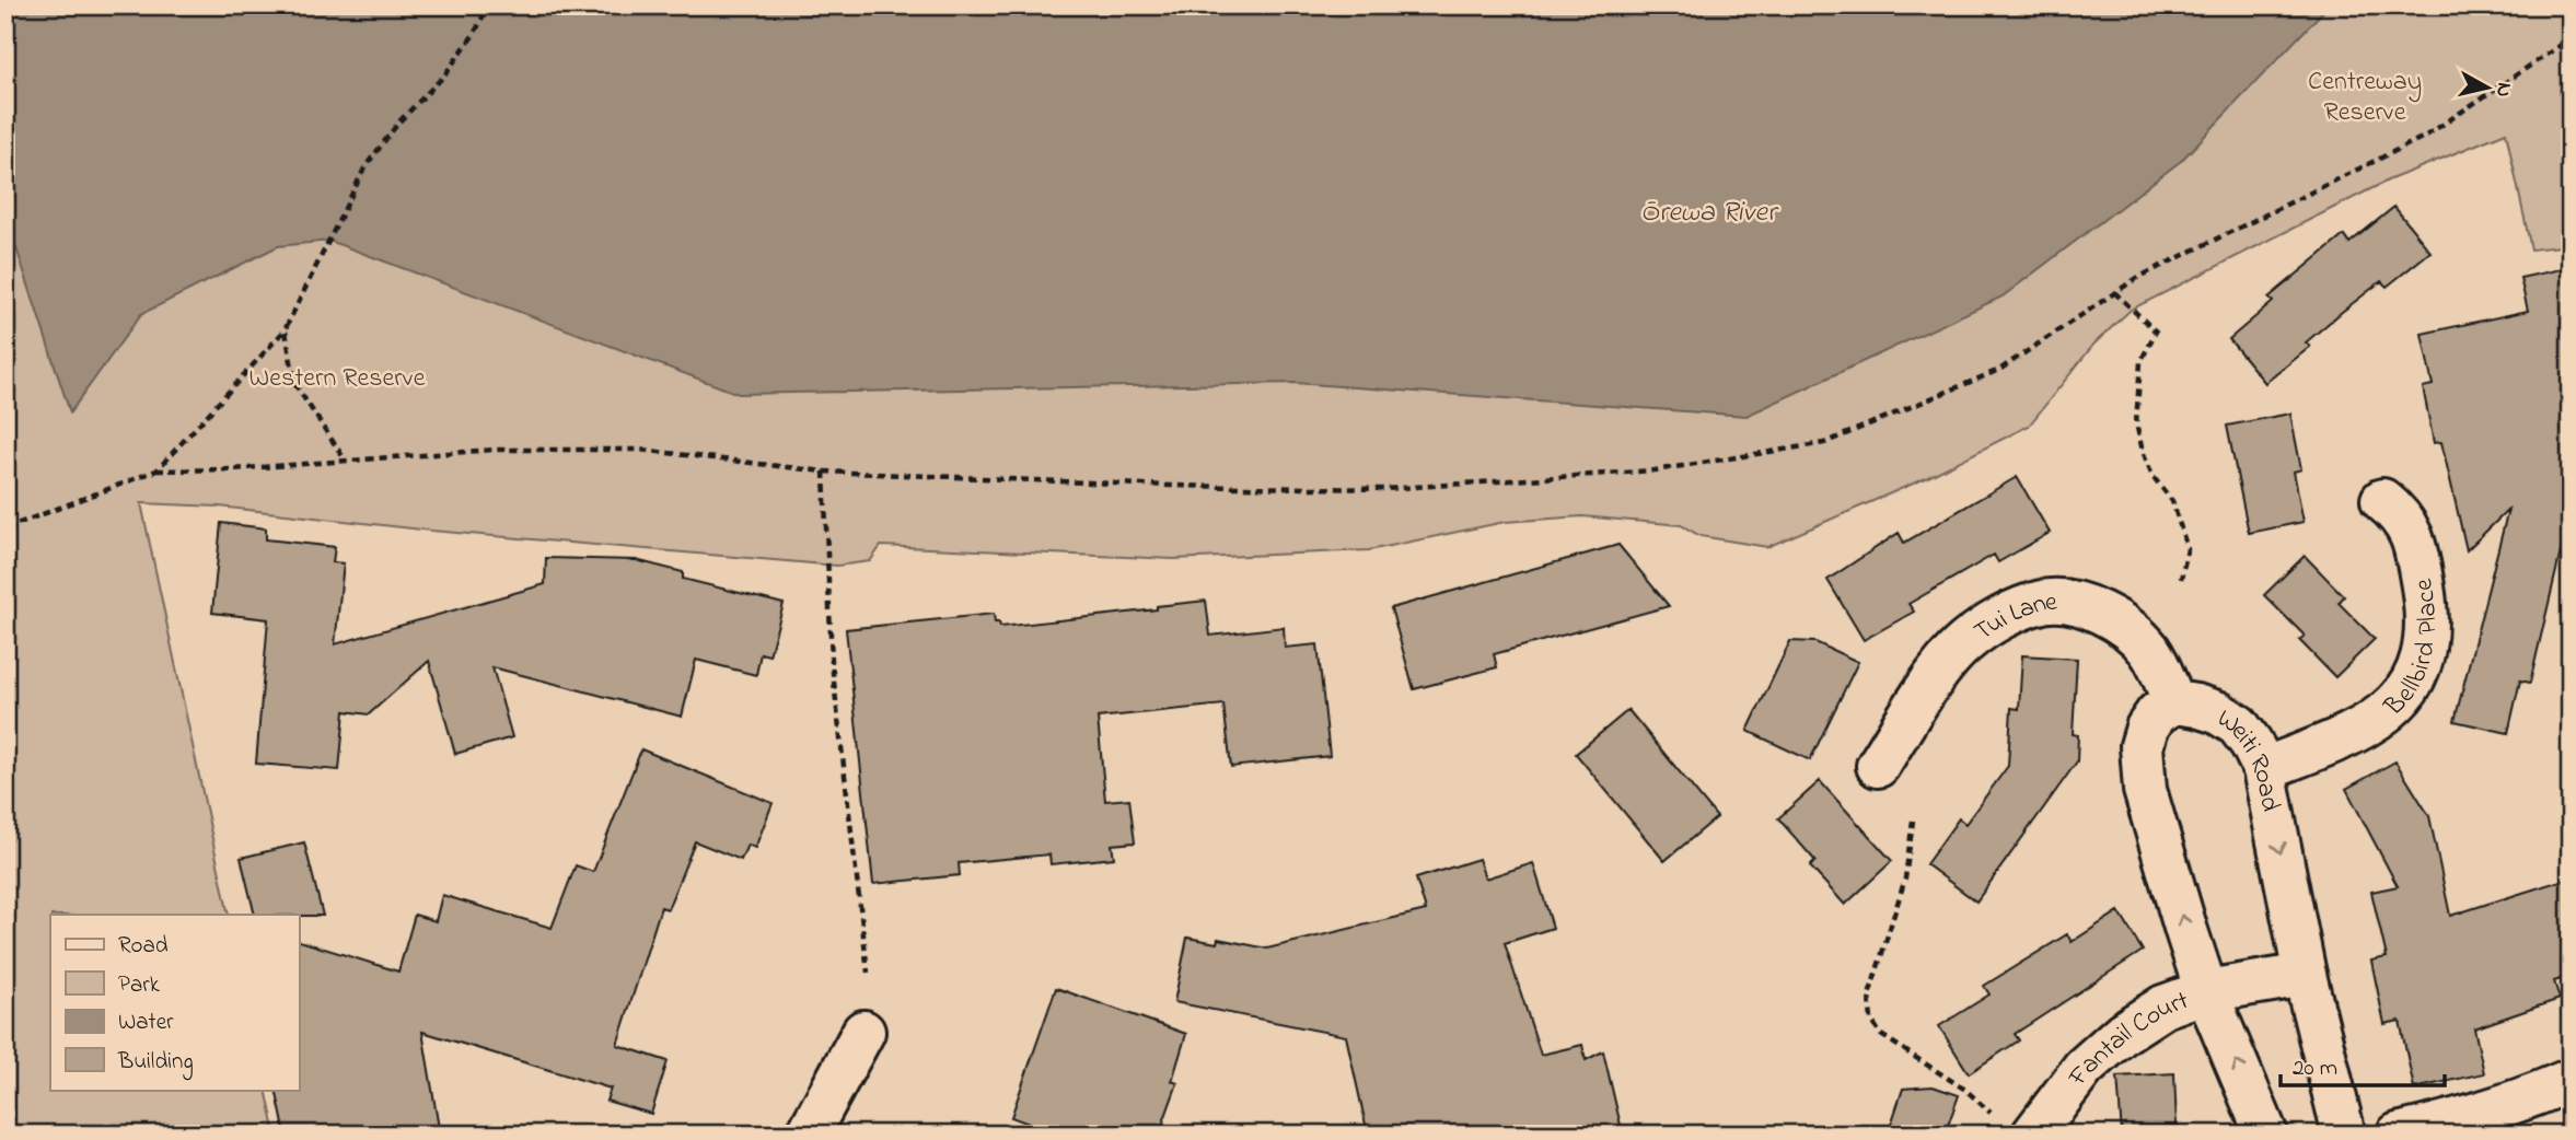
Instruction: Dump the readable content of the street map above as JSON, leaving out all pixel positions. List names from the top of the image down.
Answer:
{
  "streets": {
    "street": [
      "Tui Lane",
      "Bellbird Place",
      "Weiti Road",
      "Fantail Court"
    ]
  },
  "crossings": [
    ["Tui Lane", "Weiti Road"],
    ["Bellbird Place", "Weiti Road"],
    ["Weiti Road", "Fantail Court"]
  ],
  "water": ["Ōrewa River"],
  "parks": ["Centreway Reserve", "Western Reserve"],
  "legend": [
    "Road",
    "Park",
    "Water",
    "Building"
  ],
  "scale_bar": "20 m",
  "north": "right"
}
